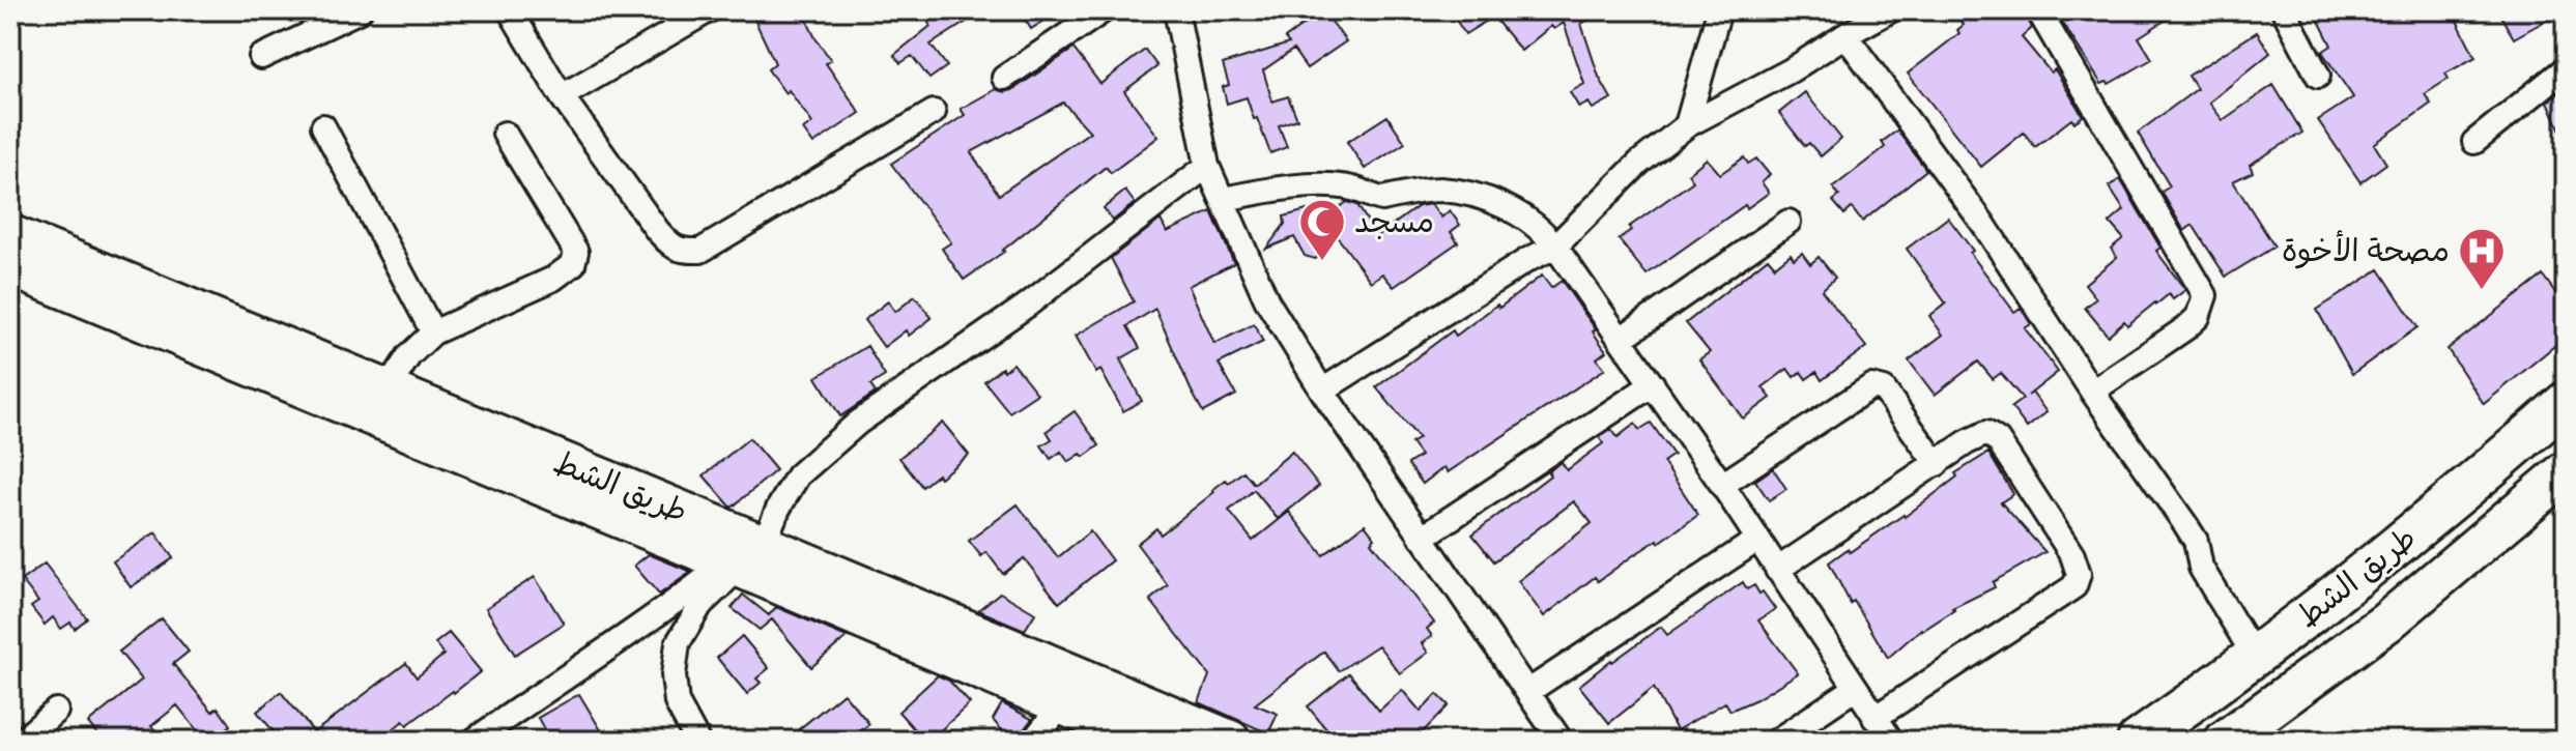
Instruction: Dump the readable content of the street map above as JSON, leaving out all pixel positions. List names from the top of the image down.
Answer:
{
  "streets": {
    "highway": ["طريق الشط"]
  },
  "places": {
    "mosque": ["مسجد"],
    "hospital": ["مصحة الأخوة"]
  }
}
